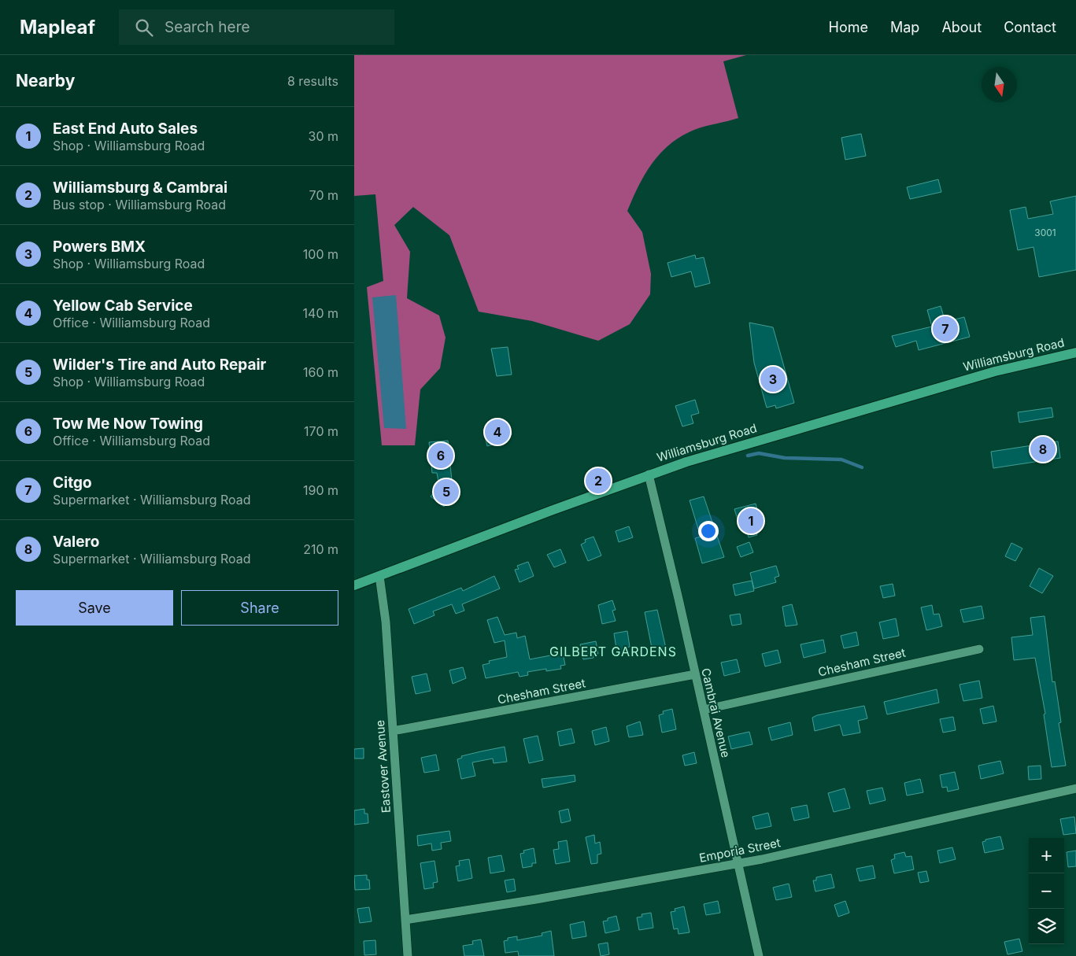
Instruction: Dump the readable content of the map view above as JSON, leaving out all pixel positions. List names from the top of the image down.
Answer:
{
  "streets": {
    "main road": ["Williamsburg Road"],
    "street": [
      "Chesham Street",
      "Cambrai Avenue",
      "Eastover Avenue",
      "Emporia Street"
    ]
  },
  "crossings": [
    ["Williamsburg Road", "Cambrai Avenue"],
    ["Williamsburg Road", "Eastover Avenue"],
    ["Chesham Street", "Cambrai Avenue"],
    ["Chesham Street", "Eastover Avenue"],
    ["Cambrai Avenue", "Emporia Street"],
    ["Eastover Avenue", "Emporia Street"]
  ],
  "districts": ["GILBERT GARDENS"],
  "house_numbers": ["3001"],
  "north": "bottom",
  "page": {
    "header": "Mapleaf",
    "search": "Search here",
    "nav": [
      "Home",
      "Map",
      "About",
      "Contact"
    ],
    "heading": ["Nearby", "8 results"],
    "list": [
      {
        "mark": "1",
        "name": "East End Auto Sales",
        "note": "Shop · Williamsburg Road",
        "value": "30 m"
      },
      {
        "mark": "2",
        "name": "Williamsburg & Cambrai",
        "note": "Bus stop · Williamsburg Road",
        "value": "70 m"
      },
      {
        "mark": "3",
        "name": "Powers BMX",
        "note": "Shop · Williamsburg Road",
        "value": "100 m"
      },
      {
        "mark": "4",
        "name": "Yellow Cab Service",
        "note": "Office · Williamsburg Road",
        "value": "140 m"
      },
      {
        "mark": "5",
        "name": "Wilder's Tire and Auto Repair",
        "note": "Shop · Williamsburg Road",
        "value": "160 m"
      },
      {
        "mark": "6",
        "name": "Tow Me Now Towing",
        "note": "Office · Williamsburg Road",
        "value": "170 m"
      },
      {
        "mark": "7",
        "name": "Citgo",
        "note": "Supermarket · Williamsburg Road",
        "value": "190 m"
      },
      {
        "mark": "8",
        "name": "Valero",
        "note": "Supermarket · Williamsburg Road",
        "value": "210 m"
      }
    ],
    "pins": [
      "7",
      "3",
      "4",
      "8",
      "6",
      "2",
      "5",
      "1"
    ],
    "buttons": ["Save", "Share"],
    "map_buttons": ["+", "−"]
  }
}
